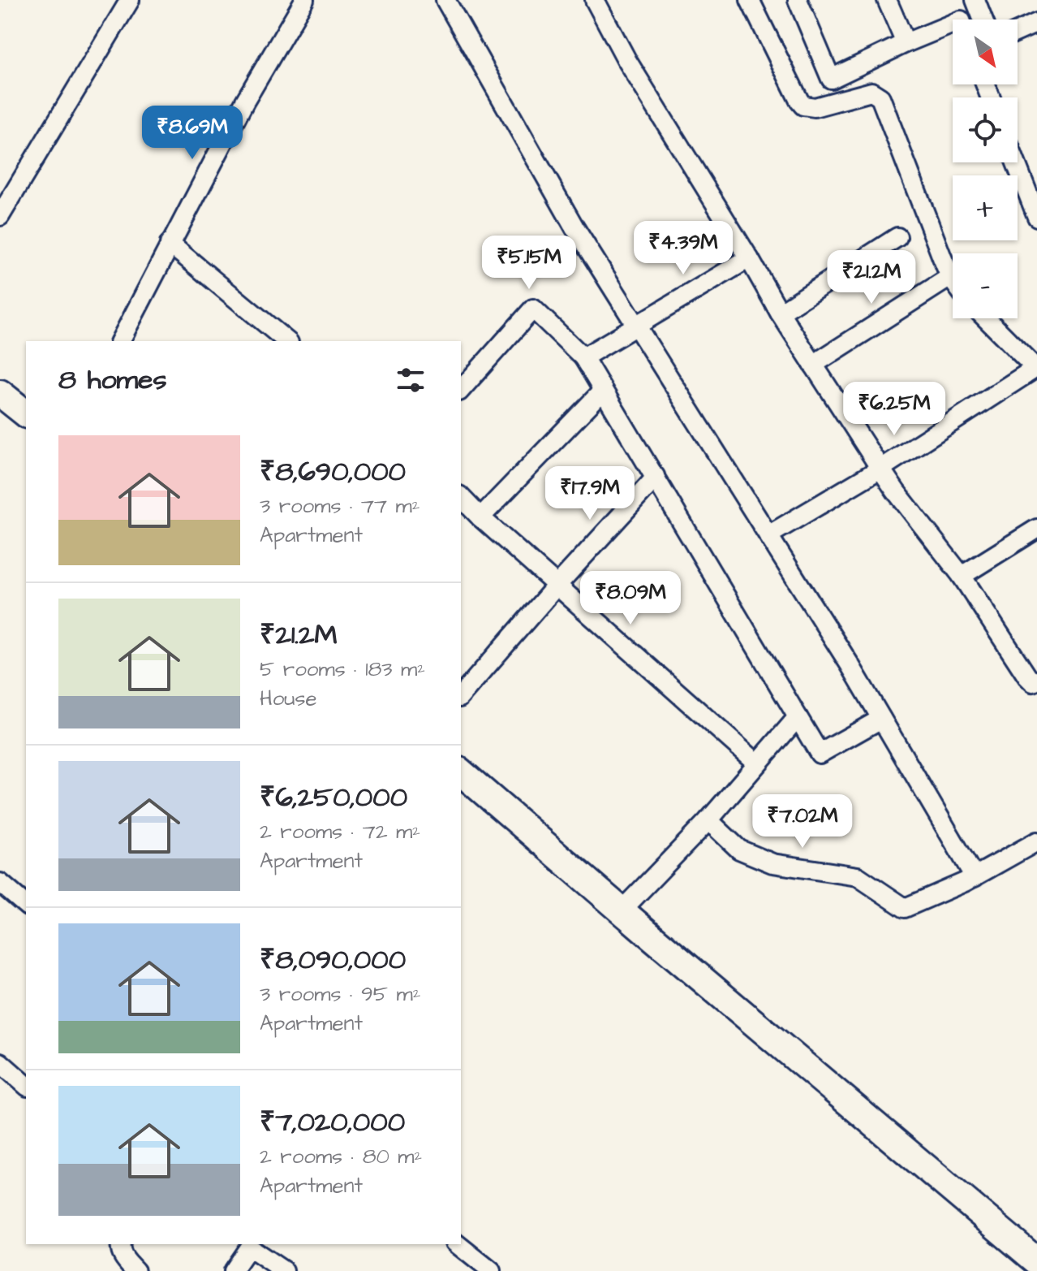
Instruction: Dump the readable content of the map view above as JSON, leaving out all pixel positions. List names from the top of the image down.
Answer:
{
  "north": "bottom right",
  "page": {
    "map_buttons": ["+", "−"],
    "price": [
      "₹8.69M",
      "₹4.39M",
      "₹5.15M",
      "₹21.2M",
      "₹6.25M",
      "₹17.9M",
      "₹8.09M",
      "₹7.02M"
    ],
    "heading": "8 homes",
    "list": [
      {
        "name": "₹8,690,000",
        "note": "3 rooms · 77 m² · Apartment"
      },
      {
        "name": "₹21.2M",
        "note": "5 rooms · 183 m² · House"
      },
      {
        "name": "₹6,250,000",
        "note": "2 rooms · 72 m² · Apartment"
      },
      {
        "name": "₹8,090,000",
        "note": "3 rooms · 95 m² · Apartment"
      },
      {
        "name": "₹7,020,000",
        "note": "2 rooms · 80 m² · Apartment"
      }
    ]
  }
}
